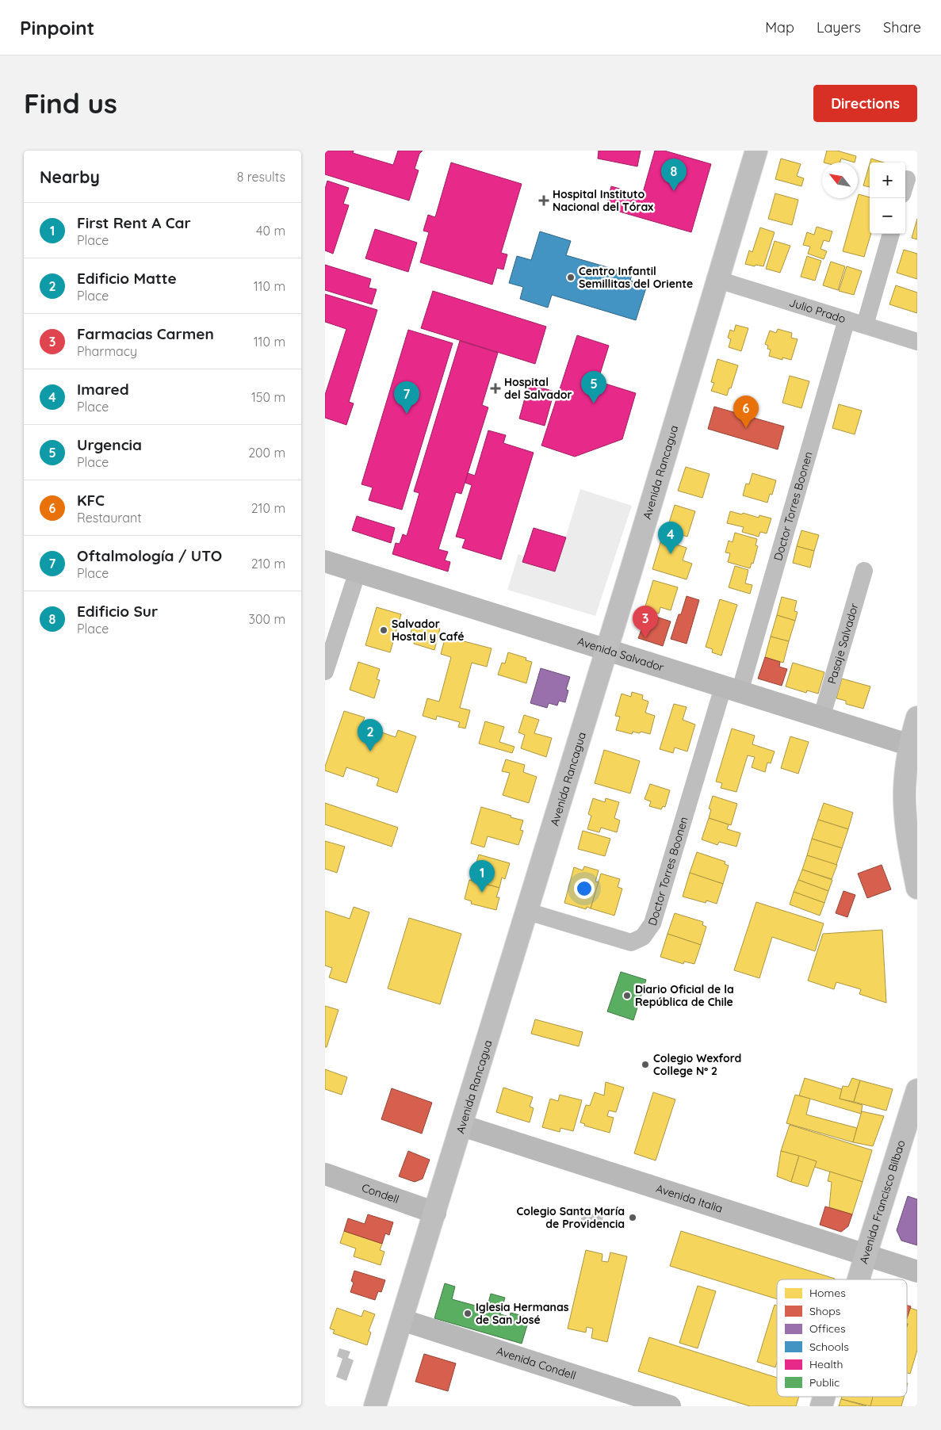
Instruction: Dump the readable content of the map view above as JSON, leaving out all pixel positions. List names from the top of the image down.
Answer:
{
  "streets": {
    "main road": ["Avenida Rancagua", "Avenida Francisco Bilbao"],
    "street": [
      "Julio Prado",
      "Doctor Torres Boonen",
      "Pasaje Salvador",
      "Avenida Salvador",
      "Condell",
      "Avenida Italia",
      "Avenida Condell"
    ]
  },
  "crossings": [
    ["Julio Prado", "Avenida Rancagua"],
    ["Julio Prado", "Doctor Torres Boonen"],
    ["Avenida Rancagua", "Doctor Torres Boonen"],
    ["Avenida Rancagua", "Avenida Salvador"],
    ["Avenida Rancagua", "Condell"],
    ["Avenida Rancagua", "Avenida Italia"],
    ["Avenida Rancagua", "Avenida Condell"],
    ["Doctor Torres Boonen", "Avenida Salvador"],
    ["Pasaje Salvador", "Avenida Salvador"],
    ["Avenida Italia", "Avenida Francisco Bilbao"]
  ],
  "places": {
    "health": ["Hospital Instituto Nacional del Tórax", "Hospital del Salvador"],
    "other": [
      "Centro Infantil Semillitas del Oriente",
      "Salvador Hostal y Café",
      "Diario Oficial de la República de Chile",
      "Colegio Wexford College Nº 2",
      "Colegio Santa María de Providencia",
      "Iglesia Hermanas de San José"
    ]
  },
  "legend": [
    "Homes",
    "Shops",
    "Offices",
    "Schools",
    "Health",
    "Public"
  ],
  "north": "top left",
  "page": {
    "header": "Pinpoint",
    "nav": ["Map", "Layers", "Share"],
    "buttons": "Directions",
    "title": "Find us",
    "heading": ["Nearby", "8 results"],
    "pins": [
      "8",
      "5",
      "7",
      "6",
      "4",
      "3",
      "2",
      "1"
    ],
    "map_buttons": ["+", "−"],
    "list": [
      {
        "mark": "1",
        "name": "First Rent A Car",
        "note": "Place",
        "value": "40 m"
      },
      {
        "mark": "2",
        "name": "Edificio Matte",
        "note": "Place",
        "value": "110 m"
      },
      {
        "mark": "3",
        "name": "Farmacias Carmen",
        "note": "Pharmacy",
        "value": "110 m"
      },
      {
        "mark": "4",
        "name": "Imared",
        "note": "Place",
        "value": "150 m"
      },
      {
        "mark": "5",
        "name": "Urgencia",
        "note": "Place",
        "value": "200 m"
      },
      {
        "mark": "6",
        "name": "KFC",
        "note": "Restaurant",
        "value": "210 m"
      },
      {
        "mark": "7",
        "name": "Oftalmología / UTO",
        "note": "Place",
        "value": "210 m"
      },
      {
        "mark": "8",
        "name": "Edificio Sur",
        "note": "Place",
        "value": "300 m"
      }
    ]
  }
}
